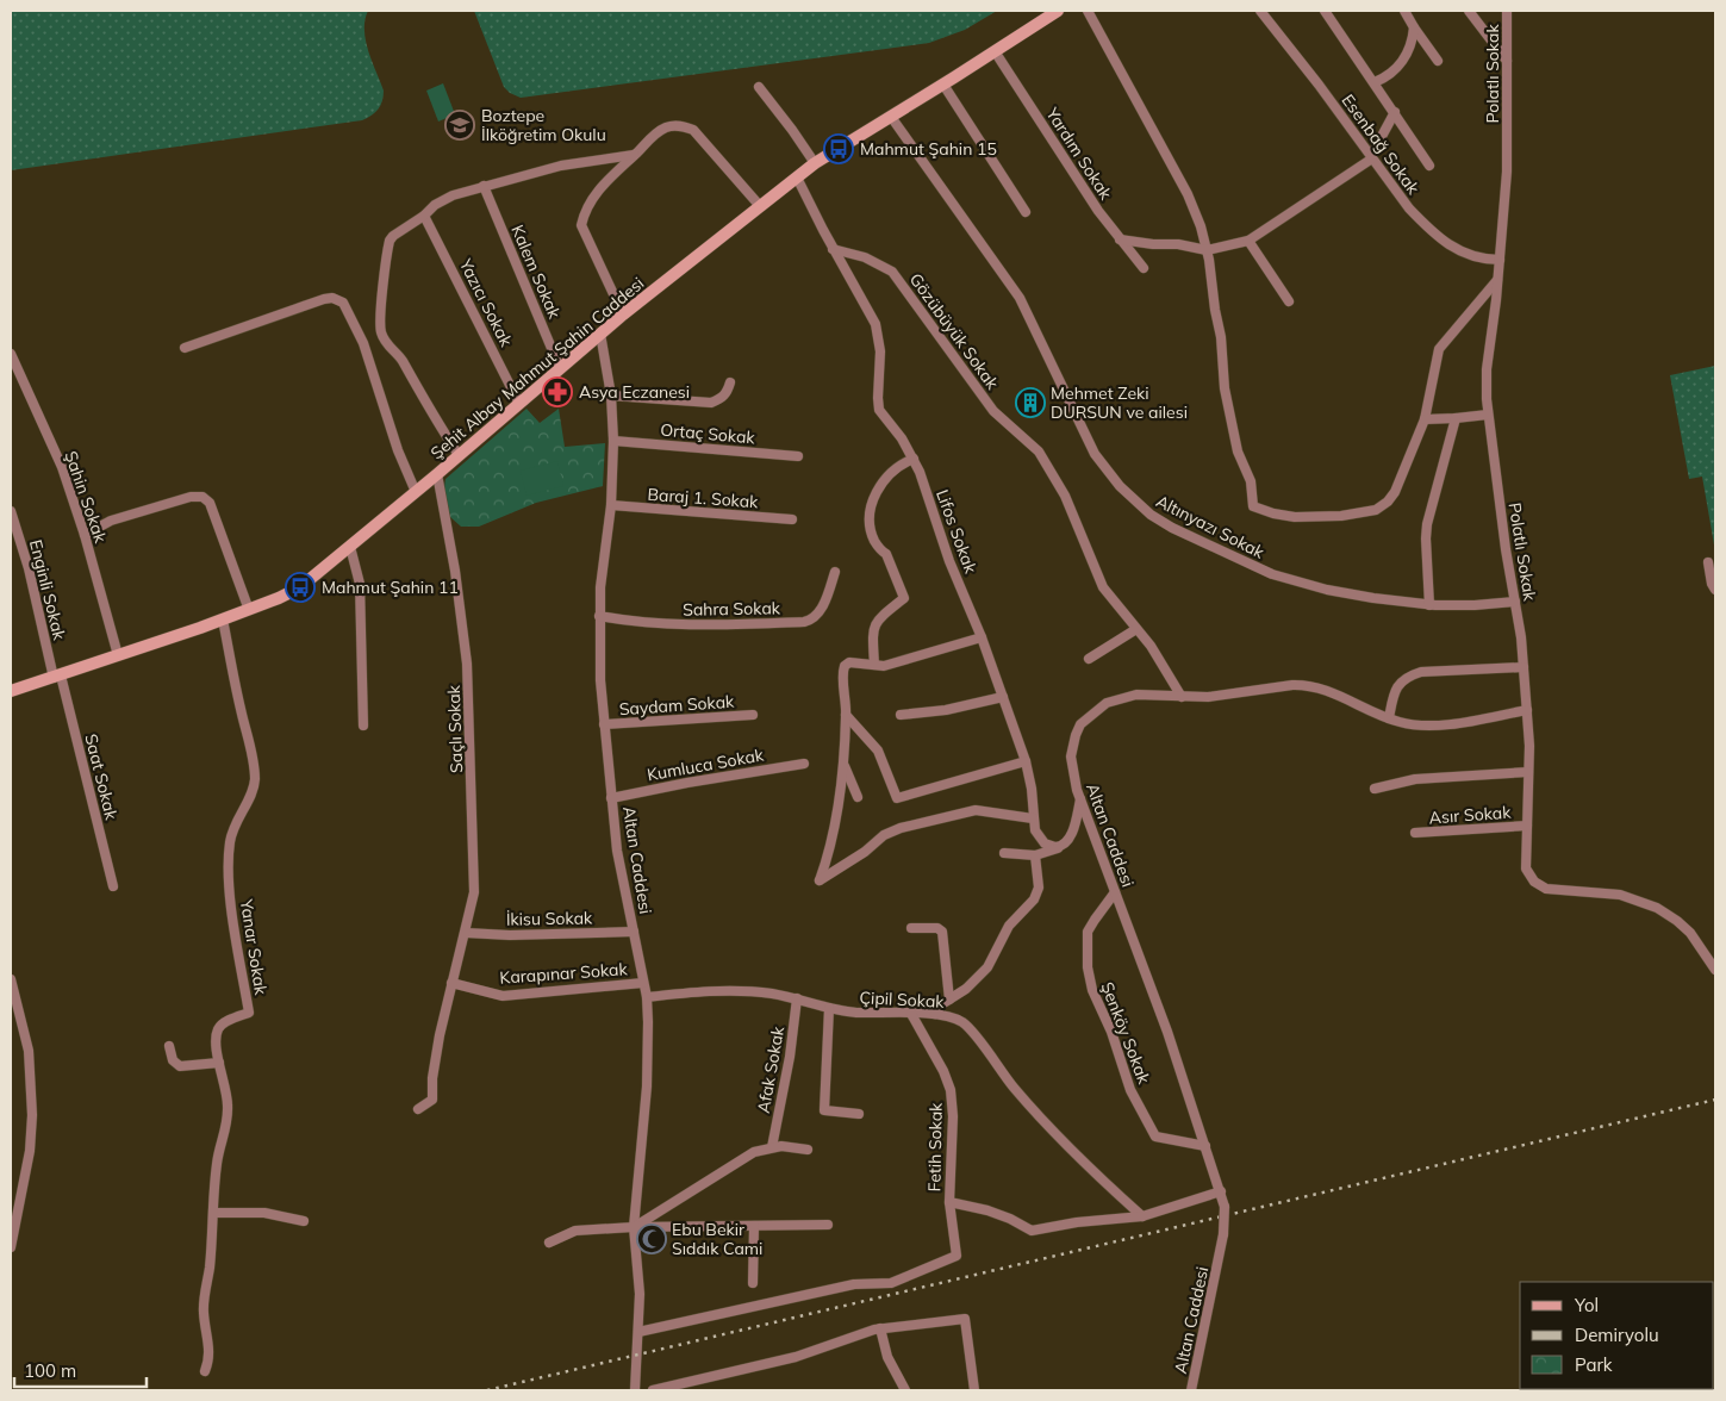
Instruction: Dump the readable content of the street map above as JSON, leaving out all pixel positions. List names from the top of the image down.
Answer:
{
  "streets": {
    "street": [
      "Polatlı Sokak",
      "Esenbağ Sokak",
      "Yardım Sokak",
      "Kalem Sokak",
      "Yazıcı Sokak",
      "Gözübüyük Sokak",
      "Şehit Albay Mahmut Şahin Caddesi",
      "Ortaç Sokak",
      "Şahin Sokak",
      "Baraj 1. Sokak",
      "Altınyazı Sokak",
      "Lifos Sokak",
      "Enginli Sokak",
      "Sahra Sokak",
      "Saydam Sokak",
      "Saçlı Sokak",
      "Kumluca Sokak",
      "Saat Sokak",
      "Asır Sokak",
      "Altan Caddesi",
      "İkisu Sokak",
      "Yanar Sokak",
      "Karapınar Sokak",
      "Çipil Sokak",
      "Şenköy Sokak",
      "Afak Sokak",
      "Fetih Sokak"
    ]
  },
  "crossings": [
    ["Polatlı Sokak", "Esenbağ Sokak"],
    ["Polatlı Sokak", "Altınyazı Sokak"],
    ["Polatlı Sokak", "Asır Sokak"],
    ["Polatlı Sokak", "Altan Caddesi"],
    ["Yardım Sokak", "Şehit Albay Mahmut Şahin Caddesi"],
    ["Kalem Sokak", "Şehit Albay Mahmut Şahin Caddesi"],
    ["Yazıcı Sokak", "Şehit Albay Mahmut Şahin Caddesi"],
    ["Gözübüyük Sokak", "Lifos Sokak"],
    ["Gözübüyük Sokak", "Altan Caddesi"],
    ["Şehit Albay Mahmut Şahin Caddesi", "Şahin Sokak"],
    ["Şehit Albay Mahmut Şahin Caddesi", "Altınyazı Sokak"],
    ["Şehit Albay Mahmut Şahin Caddesi", "Lifos Sokak"],
    ["Şehit Albay Mahmut Şahin Caddesi", "Enginli Sokak"],
    ["Şehit Albay Mahmut Şahin Caddesi", "Saçlı Sokak"],
    ["Şehit Albay Mahmut Şahin Caddesi", "Saat Sokak"],
    ["Şehit Albay Mahmut Şahin Caddesi", "Altan Caddesi"],
    ["Şehit Albay Mahmut Şahin Caddesi", "Yanar Sokak"],
    ["Ortaç Sokak", "Altan Caddesi"],
    ["Baraj 1. Sokak", "Altan Caddesi"],
    ["Enginli Sokak", "Saat Sokak"],
    ["Sahra Sokak", "Altan Caddesi"],
    ["Saydam Sokak", "Altan Caddesi"],
    ["Saçlı Sokak", "İkisu Sokak"],
    ["Saçlı Sokak", "Karapınar Sokak"],
    ["Kumluca Sokak", "Altan Caddesi"],
    ["Altan Caddesi", "İkisu Sokak"],
    ["Altan Caddesi", "Karapınar Sokak"],
    ["Altan Caddesi", "Çipil Sokak"],
    ["Altan Caddesi", "Şenköy Sokak"],
    ["Altan Caddesi", "Fetih Sokak"],
    ["Çipil Sokak", "Afak Sokak"],
    ["Çipil Sokak", "Fetih Sokak"]
  ],
  "places": {
    "school or university": ["Boztepe İlköğretim Okulu"],
    "bus stop": ["Mahmut Şahin 15", "Mahmut Şahin 11"],
    "pharmacy": ["Asya Eczanesi"],
    "building": ["Mehmet Zeki DURSUN ve ailesi"],
    "mosque": ["Ebu Bekir Sıddık Cami"]
  },
  "legend": ["Yol", "Demiryolu", "Park"],
  "scale_bar": "100 m"
}
